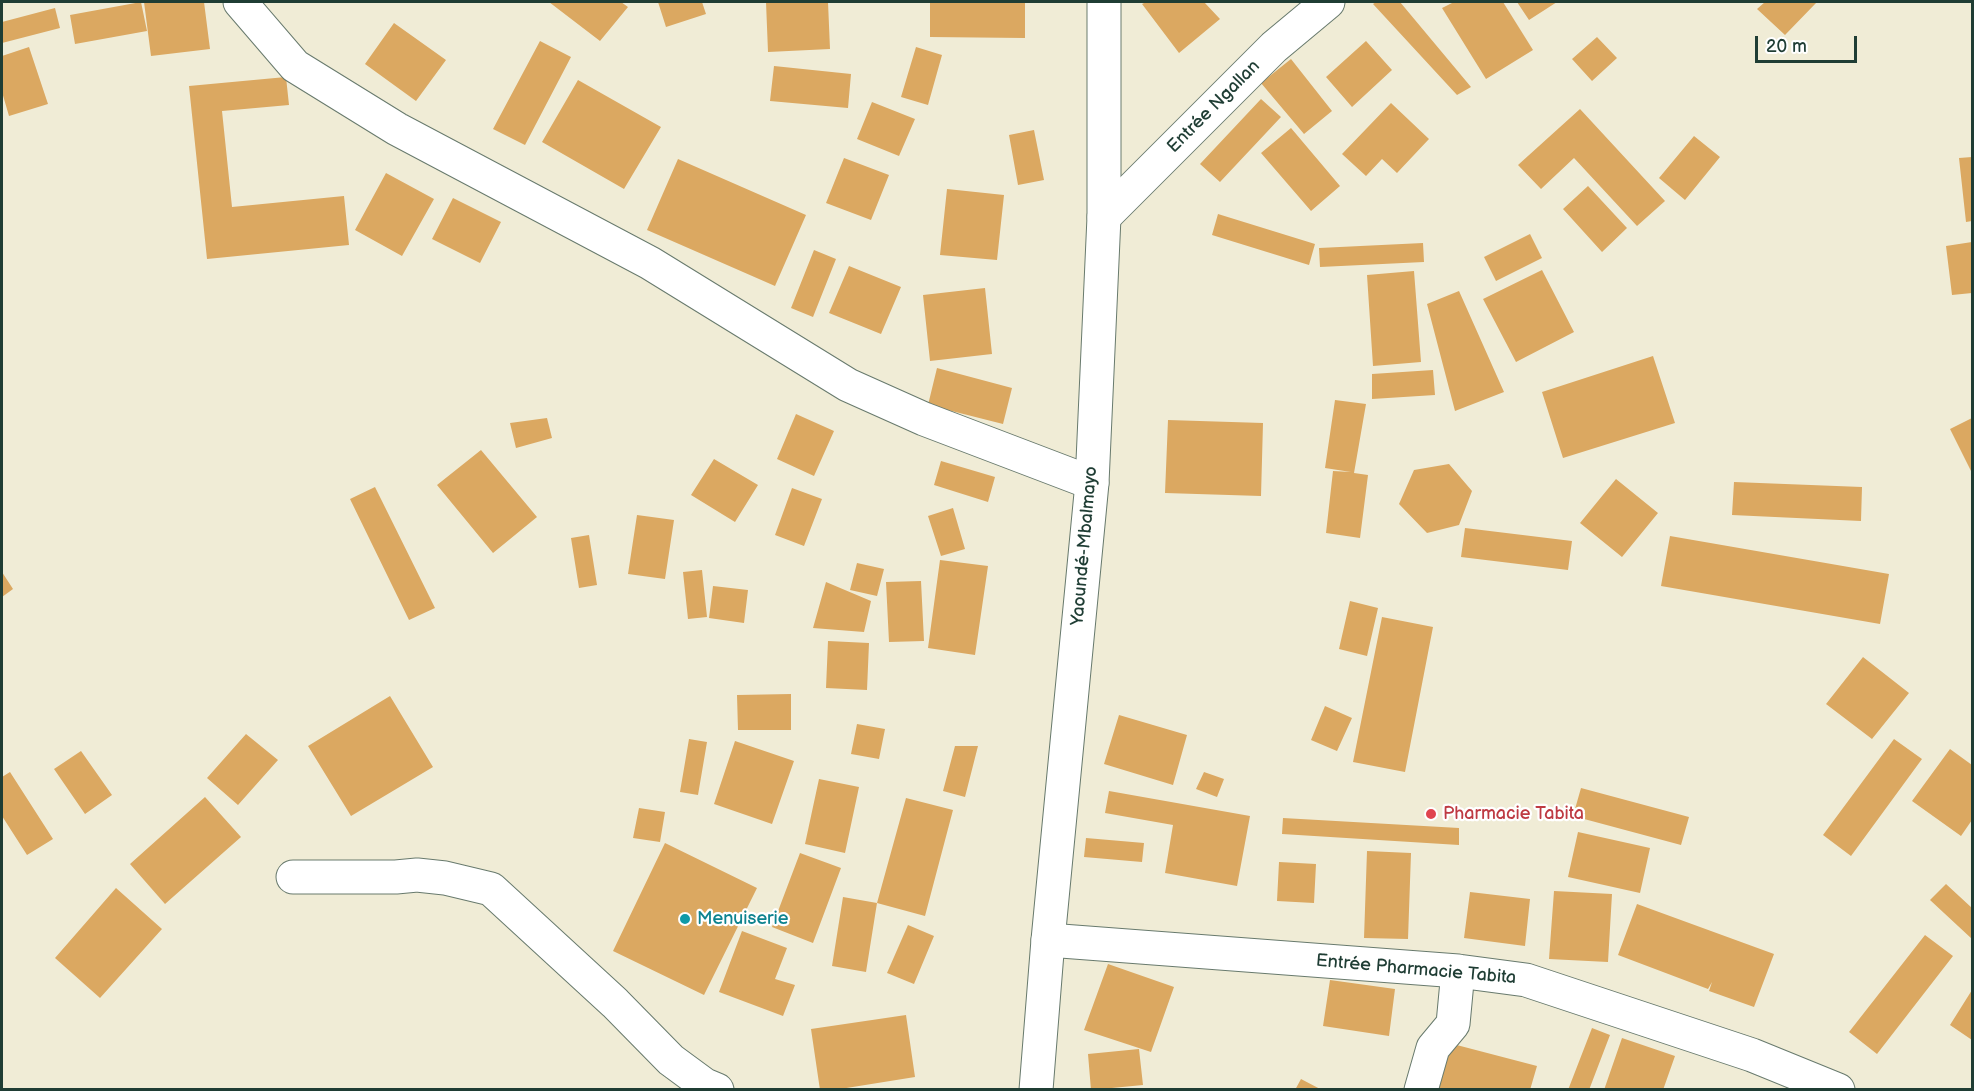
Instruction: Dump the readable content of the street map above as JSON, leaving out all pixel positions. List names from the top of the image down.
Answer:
{
  "streets": {
    "main road": ["Entrée Ngallan", "Yaoundé-Mbalmayo", "Entrée Pharmacie Tabita"]
  },
  "crossings": [
    ["Entrée Ngallan", "Yaoundé-Mbalmayo"],
    ["Yaoundé-Mbalmayo", "Entrée Pharmacie Tabita"]
  ],
  "places": ["Pharmacie Tabita", "Menuiserie"],
  "scale_bar": "20 m"
}
